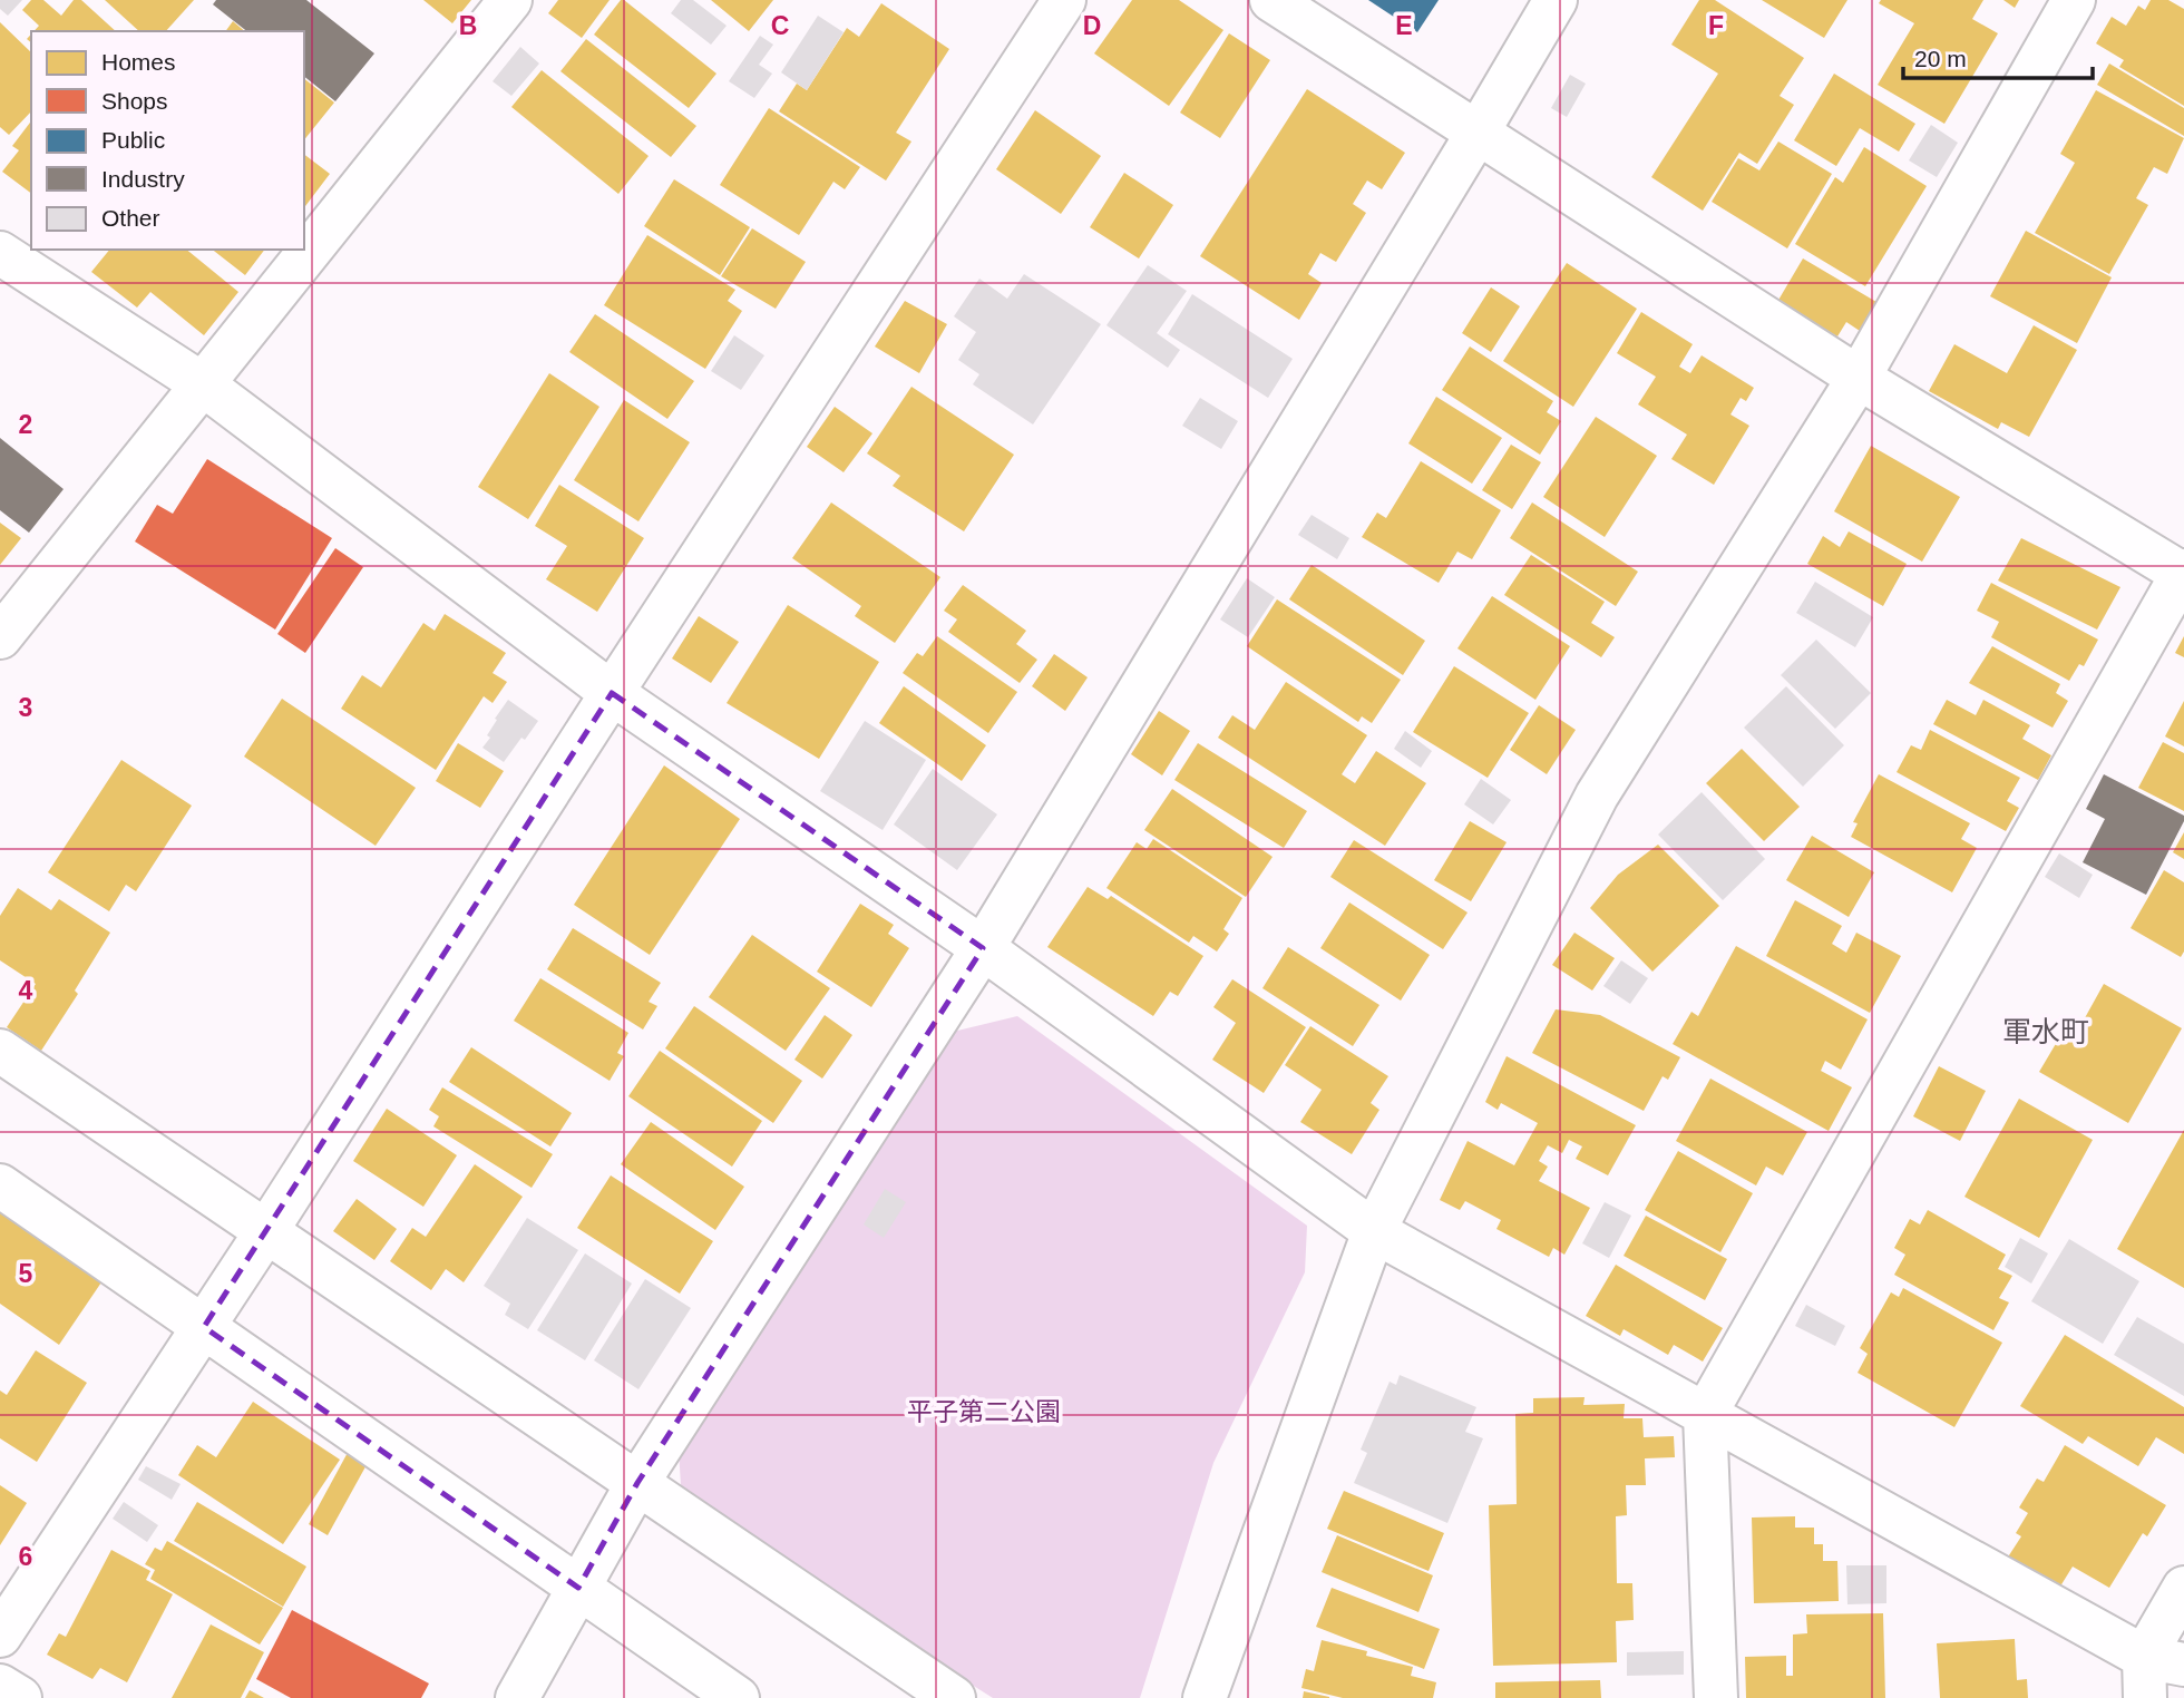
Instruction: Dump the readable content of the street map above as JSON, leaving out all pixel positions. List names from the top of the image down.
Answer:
{
  "districts": ["軍水町"],
  "parks": ["平子第二公園"],
  "legend": [
    "Homes",
    "Shops",
    "Public",
    "Industry",
    "Other"
  ],
  "scale_bar": "20 m",
  "grid": {
    "columns": [
      "B",
      "C",
      "D",
      "E",
      "F"
    ],
    "rows": [
      "2",
      "3",
      "4",
      "5",
      "6"
    ]
  }
}
